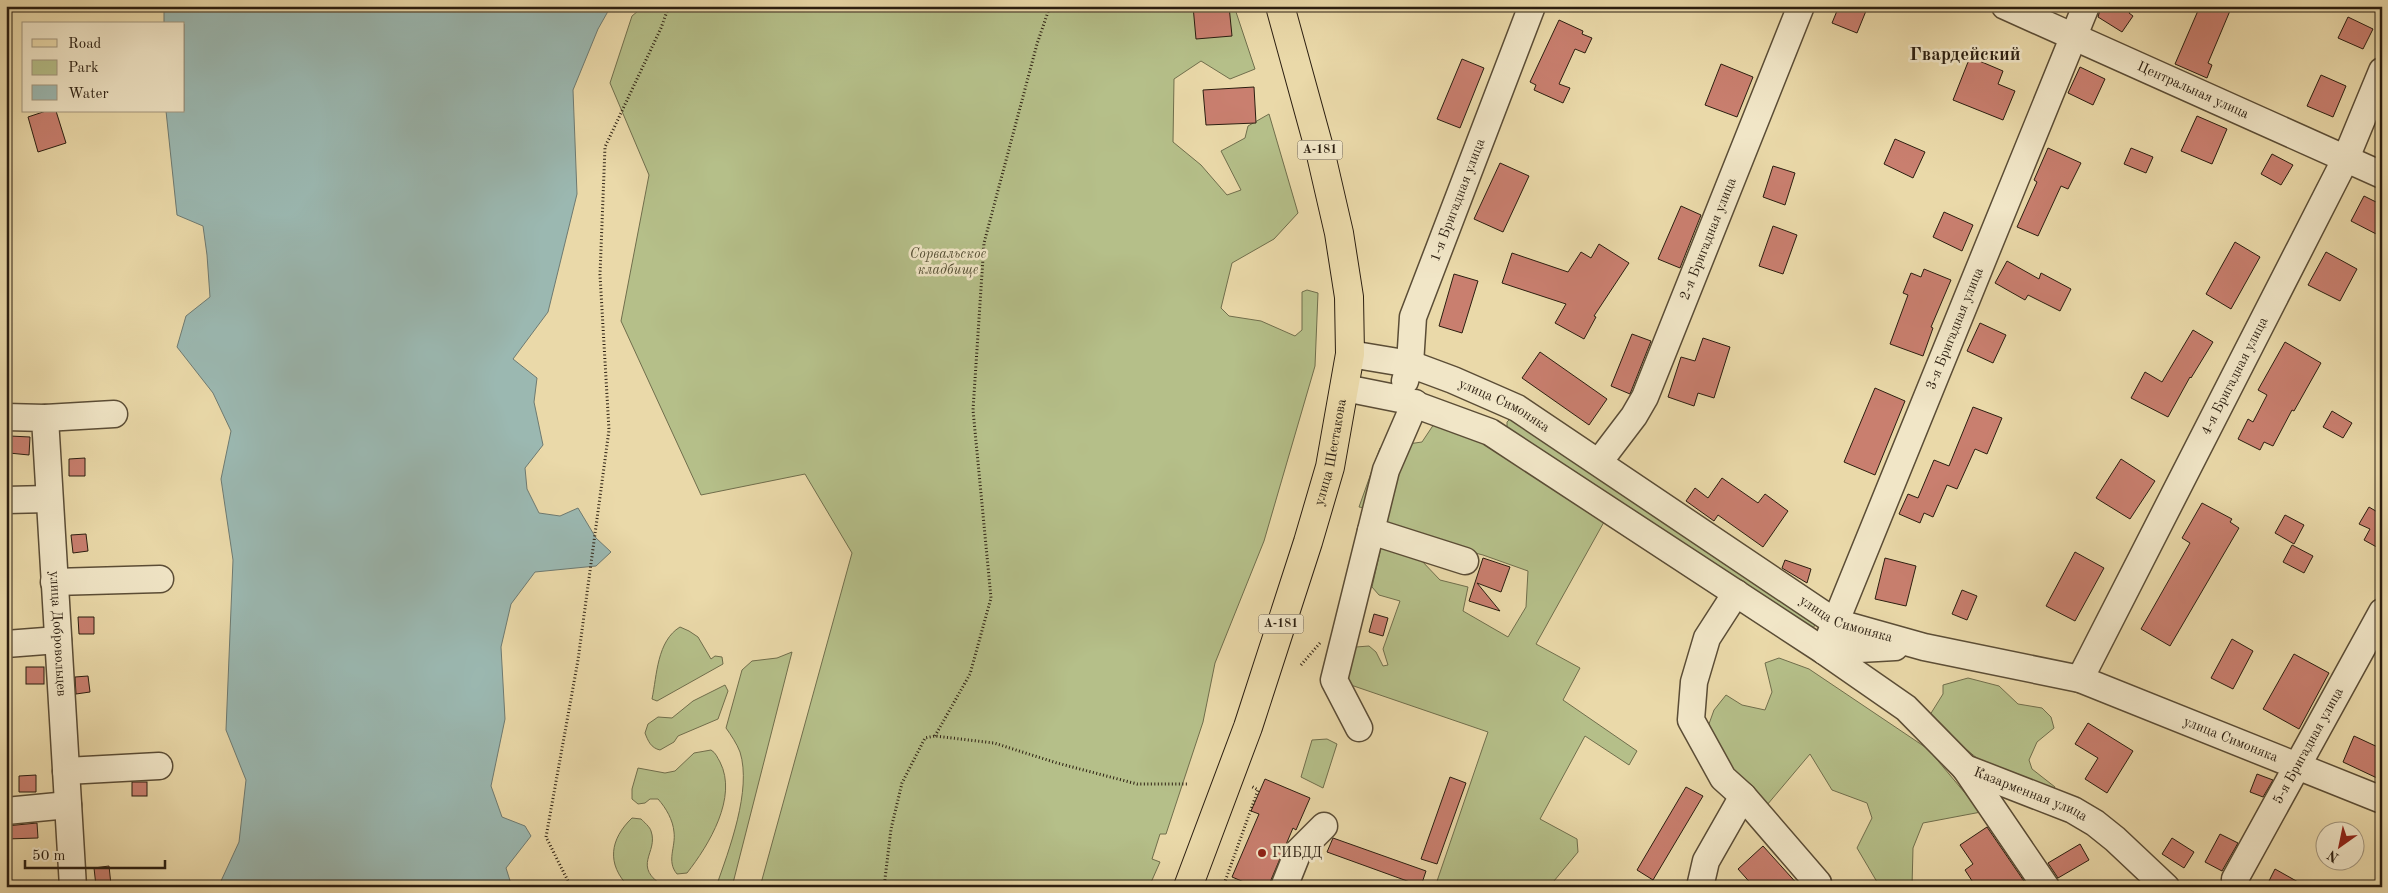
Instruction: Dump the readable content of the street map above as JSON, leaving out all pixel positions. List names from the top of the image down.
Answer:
{
  "streets": {
    "main road": ["А-181", "улица Шестакова"],
    "street": [
      "Центральная улица",
      "1-я Бригадная улица",
      "2-я Бригадная улица",
      "3-я Бригадная улица",
      "4-я Бригадная улица",
      "улица Симоняка",
      "улица Добровольцев",
      "5-я Бригадная улица",
      "Казарменная улица"
    ]
  },
  "crossings": [
    ["Центральная улица", "3-я Бригадная улица"],
    ["Центральная улица", "4-я Бригадная улица"],
    ["1-я Бригадная улица", "улица Симоняка"],
    ["2-я Бригадная улица", "улица Симоняка"],
    ["3-я Бригадная улица", "улица Симоняка"],
    ["3-я Бригадная улица", "Казарменная улица"],
    ["4-я Бригадная улица", "улица Симоняка"],
    ["улица Симоняка", "улица Шестакова"],
    ["улица Симоняка", "5-я Бригадная улица"],
    ["улица Симоняка", "Казарменная улица"]
  ],
  "districts": ["Гвардейский"],
  "parks": ["Сорвальское кладбище"],
  "places": ["ГИБДД"],
  "legend": ["Road", "Park", "Water"],
  "scale_bar": "50 m",
  "north": "bottom left"
}
